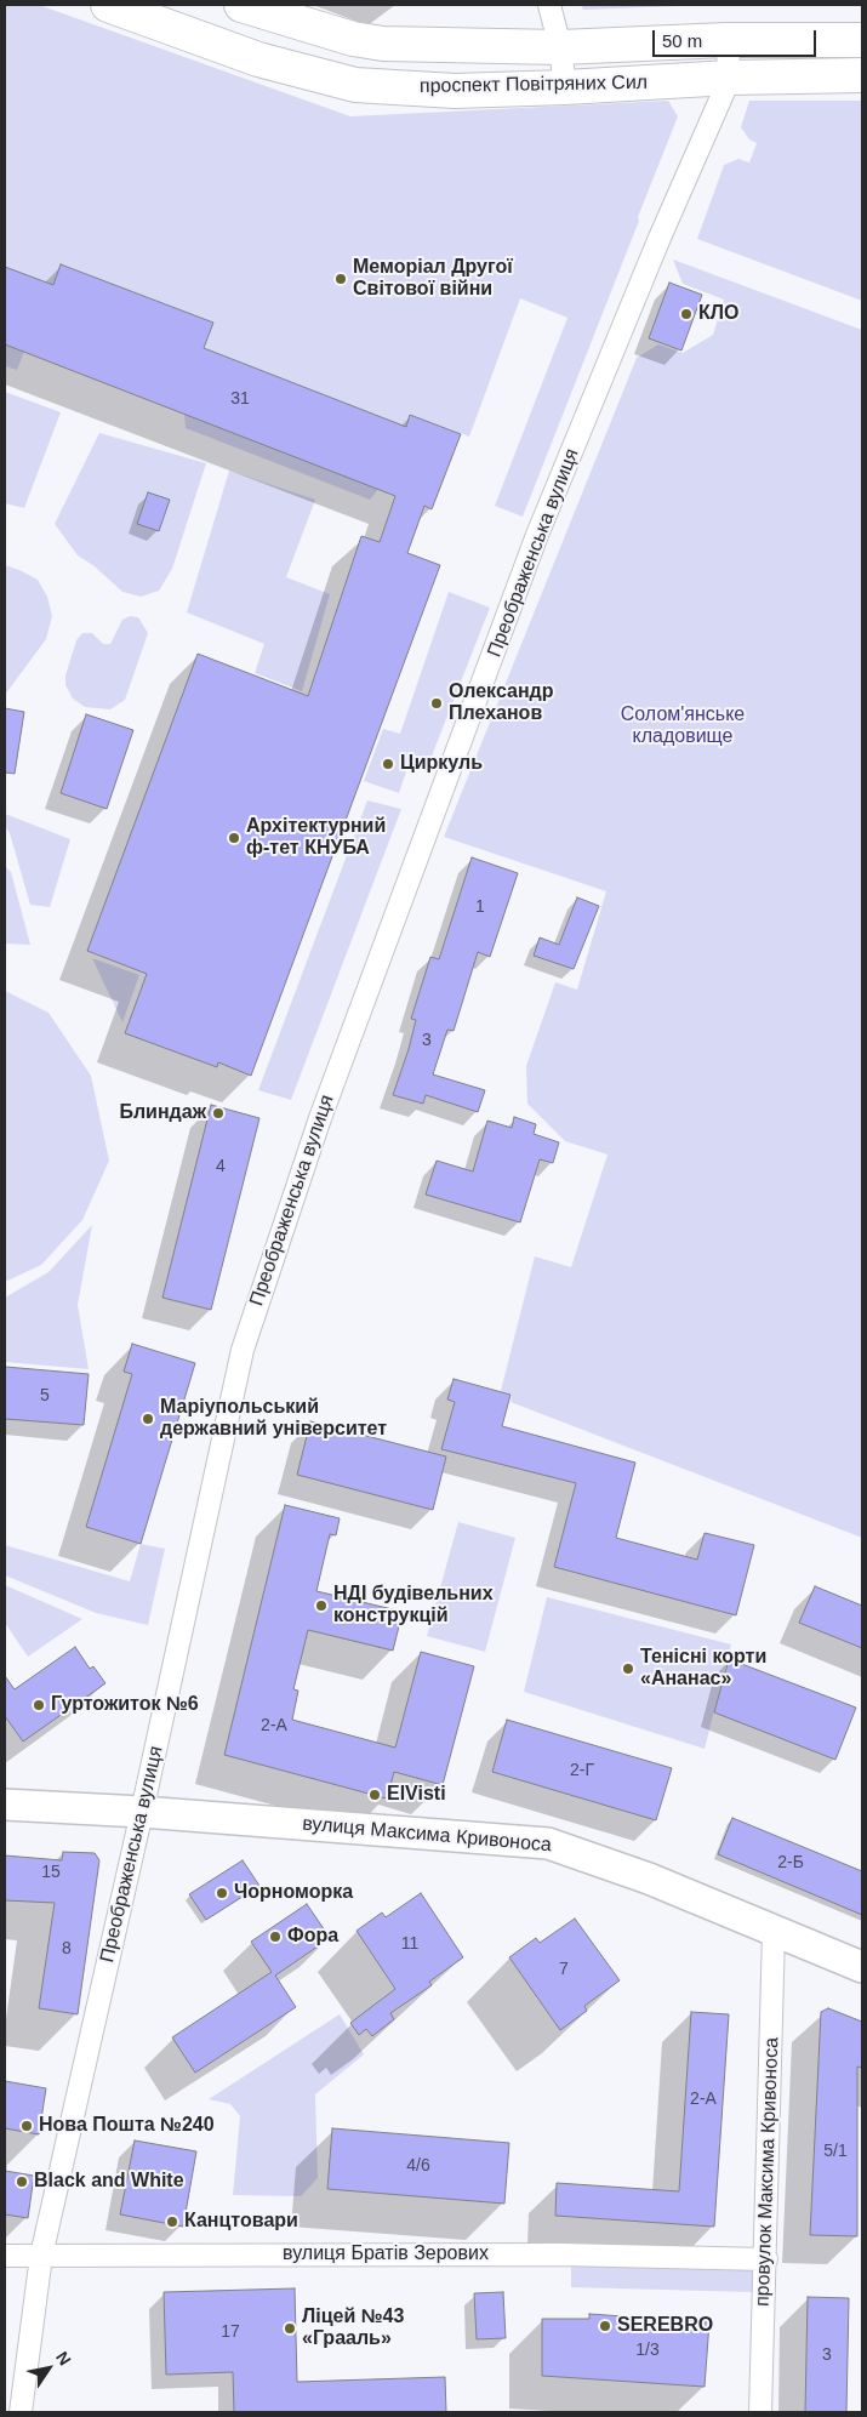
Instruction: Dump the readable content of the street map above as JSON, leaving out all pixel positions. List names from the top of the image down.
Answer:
{
  "streets": {
    "main road": ["проспект Повітряних Сил"],
    "street": [
      "Преображенська вулиця",
      "вулиця Максима Кривоноса",
      "провулок Максима Кривоноса",
      "вулиця Братів Зерових"
    ]
  },
  "crossings": [
    ["проспект Повітряних Сил", "Преображенська вулиця"],
    ["Преображенська вулиця", "вулиця Максима Кривоноса"],
    ["Преображенська вулиця", "вулиця Братів Зерових"],
    ["вулиця Максима Кривоноса", "провулок Максима Кривоноса"],
    ["провулок Максима Кривоноса", "вулиця Братів Зерових"]
  ],
  "parks": ["Солом'янське кладовище"],
  "places": [
    "Меморіал Другої Світової війни",
    "КЛО",
    "Олександр Плеханов",
    "Циркуль",
    "Архітектурний ф-тет КНУБА",
    "Блиндаж",
    "Маріупольський державний університет",
    "НДІ будівельних конструкцій",
    "Тенісні корти «Ананас»",
    "Гуртожиток №6",
    "ElVisti",
    "Чорноморка",
    "Фора",
    "Нова Пошта №240",
    "Black and White",
    "Канцтовари",
    "SEREBRО",
    "Ліцей №43 «Грааль»"
  ],
  "house_numbers": [
    "31",
    "1",
    "3",
    "4",
    "5",
    "2-А",
    "2-Г",
    "2-Б",
    "15",
    "11",
    "8",
    "7",
    "2-А",
    "5/1",
    "4/6",
    "17",
    "1/3",
    "3"
  ],
  "scale_bar": "50 m",
  "north": "top right"
}
